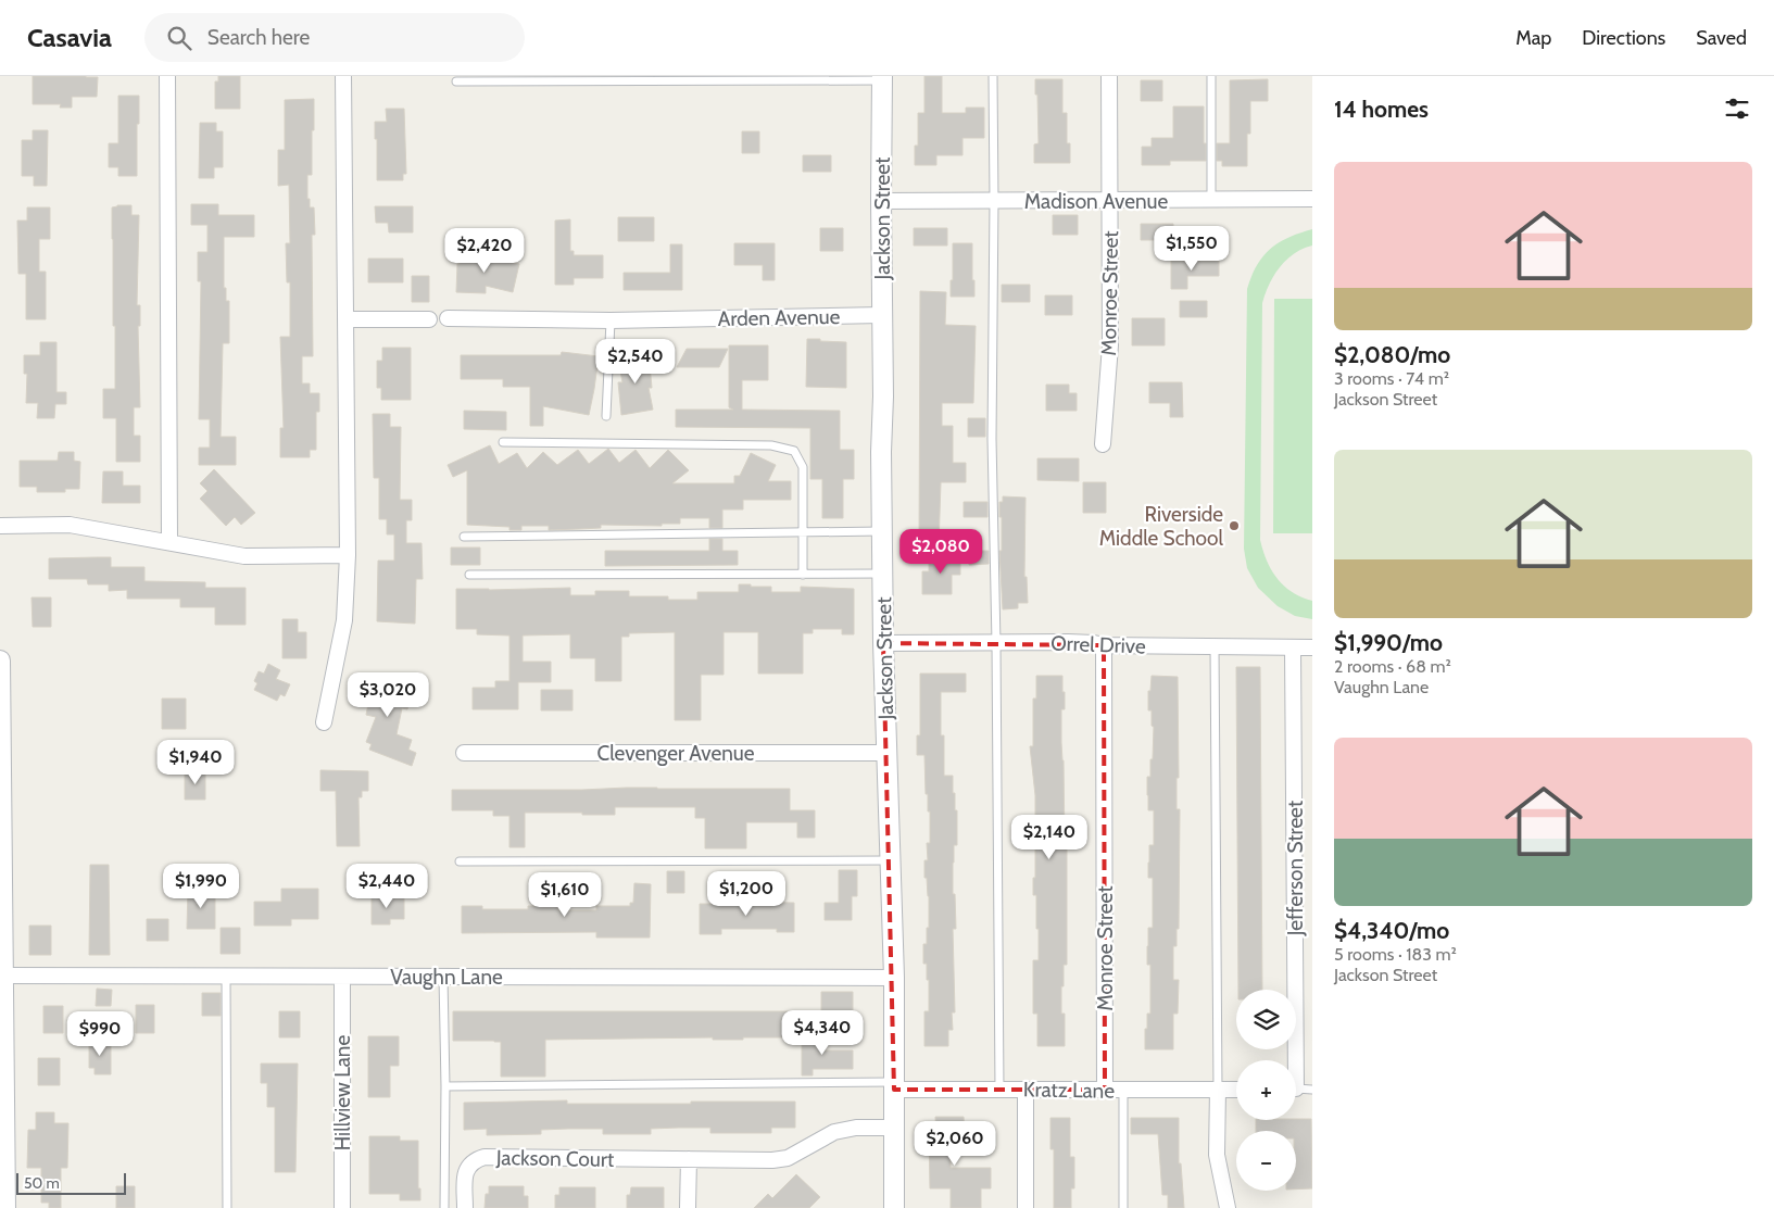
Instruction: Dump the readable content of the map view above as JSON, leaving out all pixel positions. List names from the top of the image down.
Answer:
{
  "streets": {
    "street": [
      "Madison Avenue",
      "Jackson Street",
      "Monroe Street",
      "Arden Avenue",
      "Orrel Drive",
      "Clevenger Avenue",
      "Jefferson Street",
      "Vaughn Lane",
      "Kratz Lane",
      "Hillview Lane",
      "Jackson Court"
    ]
  },
  "crossings": [
    ["Madison Avenue", "Jackson Street"],
    ["Madison Avenue", "Monroe Street"],
    ["Jackson Street", "Arden Avenue"],
    ["Jackson Street", "Orrel Drive"],
    ["Jackson Street", "Clevenger Avenue"],
    ["Jackson Street", "Vaughn Lane"],
    ["Jackson Street", "Kratz Lane"],
    ["Jackson Street", "Jackson Court"],
    ["Monroe Street", "Orrel Drive"],
    ["Monroe Street", "Kratz Lane"],
    ["Orrel Drive", "Jefferson Street"],
    ["Vaughn Lane", "Hillview Lane"]
  ],
  "places": ["Riverside Middle School"],
  "scale_bar": "50 m",
  "page": {
    "header": "Casavia",
    "search": "Search here",
    "nav": ["Map", "Directions", "Saved"],
    "heading": "14 homes",
    "list": [
      {
        "name": "$2,080/mo",
        "note": "3 rooms · 74 m² · Jackson Street"
      },
      {
        "name": "$1,990/mo",
        "note": "2 rooms · 68 m² · Vaughn Lane"
      },
      {
        "name": "$4,340/mo",
        "note": "5 rooms · 183 m² · Jackson Street"
      }
    ],
    "price": [
      "$1,550",
      "$2,420",
      "$2,540",
      "$2,080",
      "$3,020",
      "$1,940",
      "$2,140",
      "$1,990",
      "$2,440",
      "$1,200",
      "$1,610",
      "$4,340",
      "$990",
      "$2,060"
    ],
    "map_buttons": ["+", "−"],
    "scale": "50 m"
  }
}
